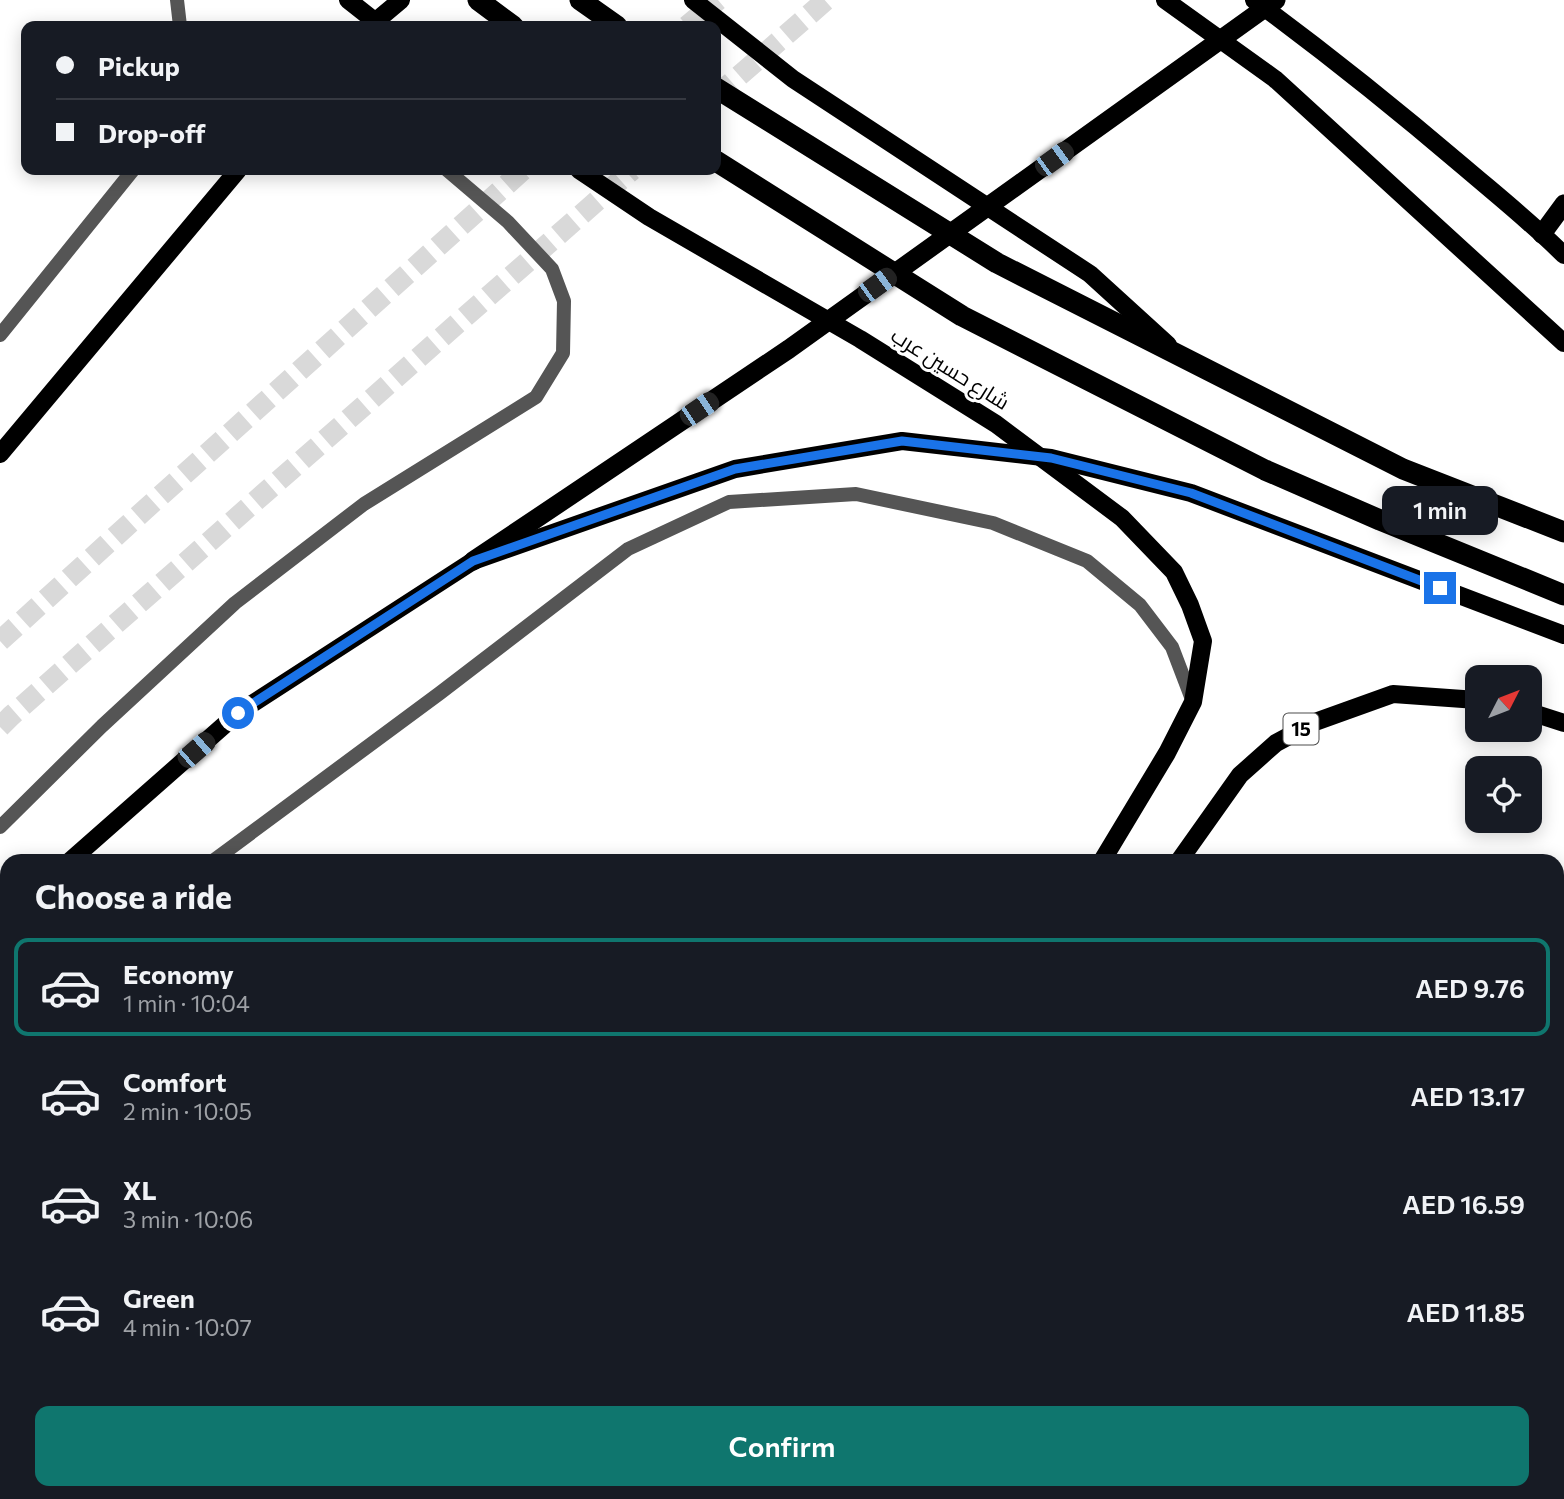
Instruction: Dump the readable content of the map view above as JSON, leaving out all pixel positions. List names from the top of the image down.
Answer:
{
  "streets": {
    "main road": ["شارع حسين عرب", "15"]
  },
  "north": "top right",
  "page": {
    "banner": ["Pickup", "Drop-off"],
    "bubble": "1 min",
    "heading": "Choose a ride",
    "list": [
      {
        "name": "Economy",
        "note": "1 min · 10:04",
        "value": "AED 9.76"
      },
      {
        "name": "Comfort",
        "note": "2 min · 10:05",
        "value": "AED 13.17"
      },
      {
        "name": "XL",
        "note": "3 min · 10:06",
        "value": "AED 16.59"
      },
      {
        "name": "Green",
        "note": "4 min · 10:07",
        "value": "AED 11.85"
      }
    ],
    "buttons": "Confirm"
  }
}
